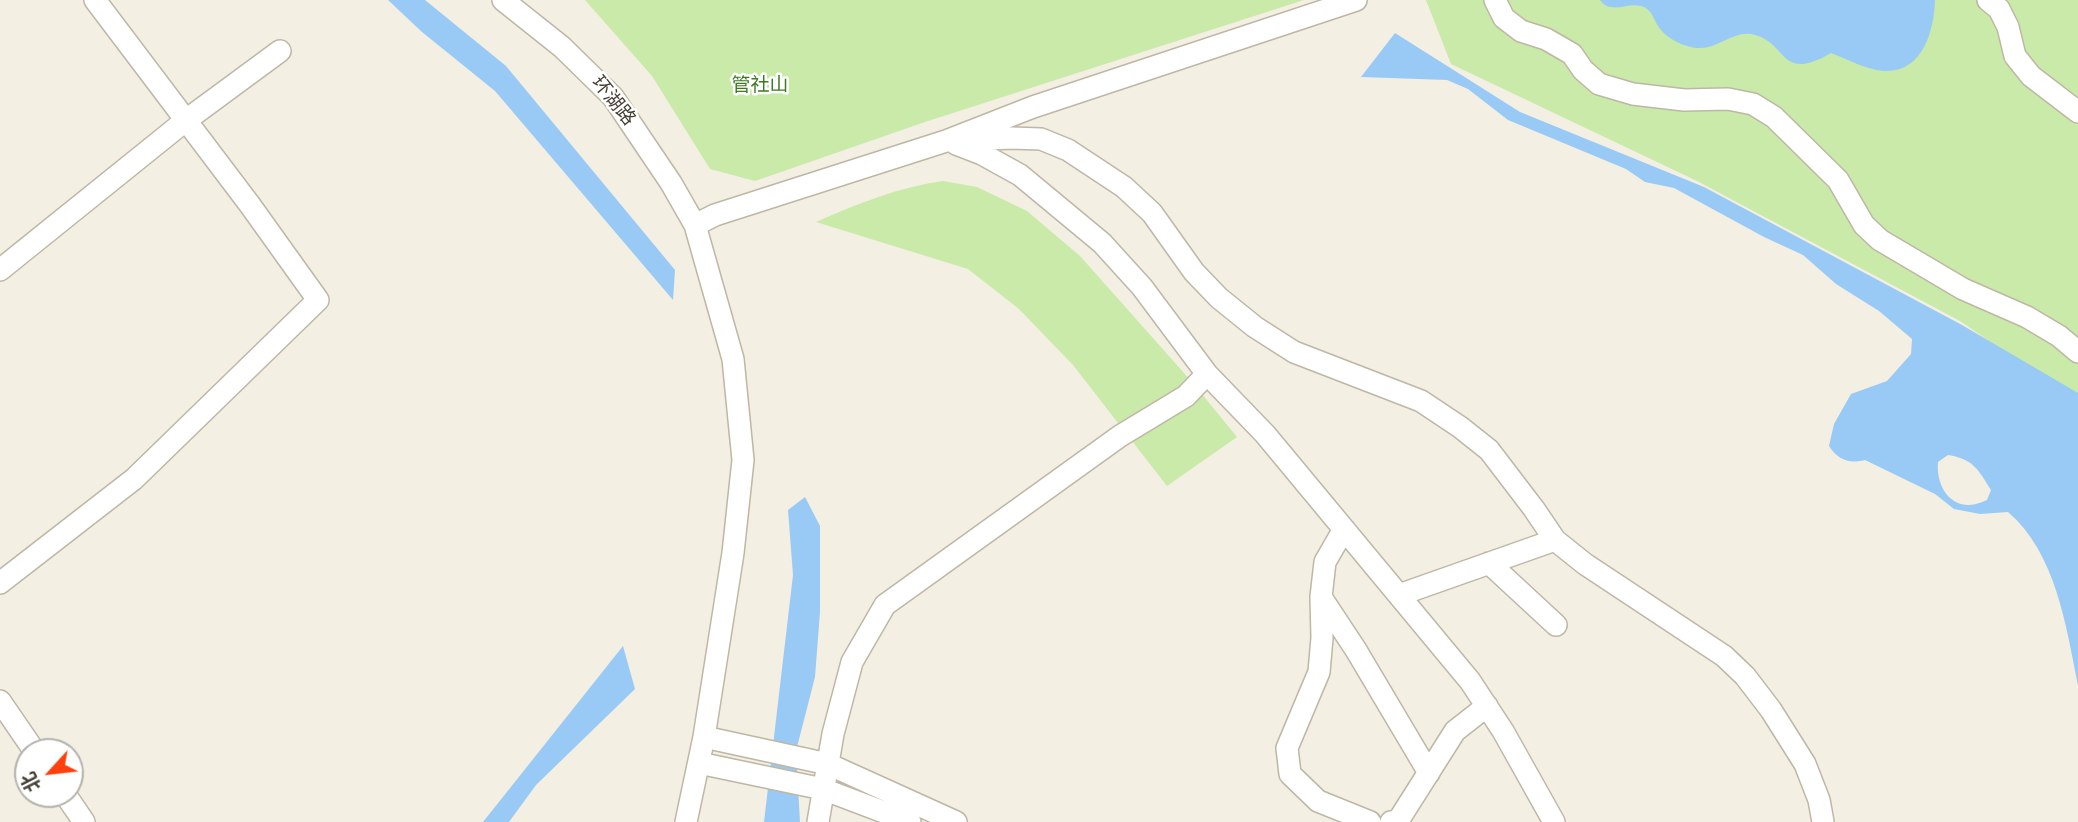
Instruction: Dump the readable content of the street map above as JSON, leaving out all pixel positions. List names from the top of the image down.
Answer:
{
  "streets": {
    "street": ["环湖路"]
  },
  "parks": ["管社山"],
  "north": "bottom left"
}
